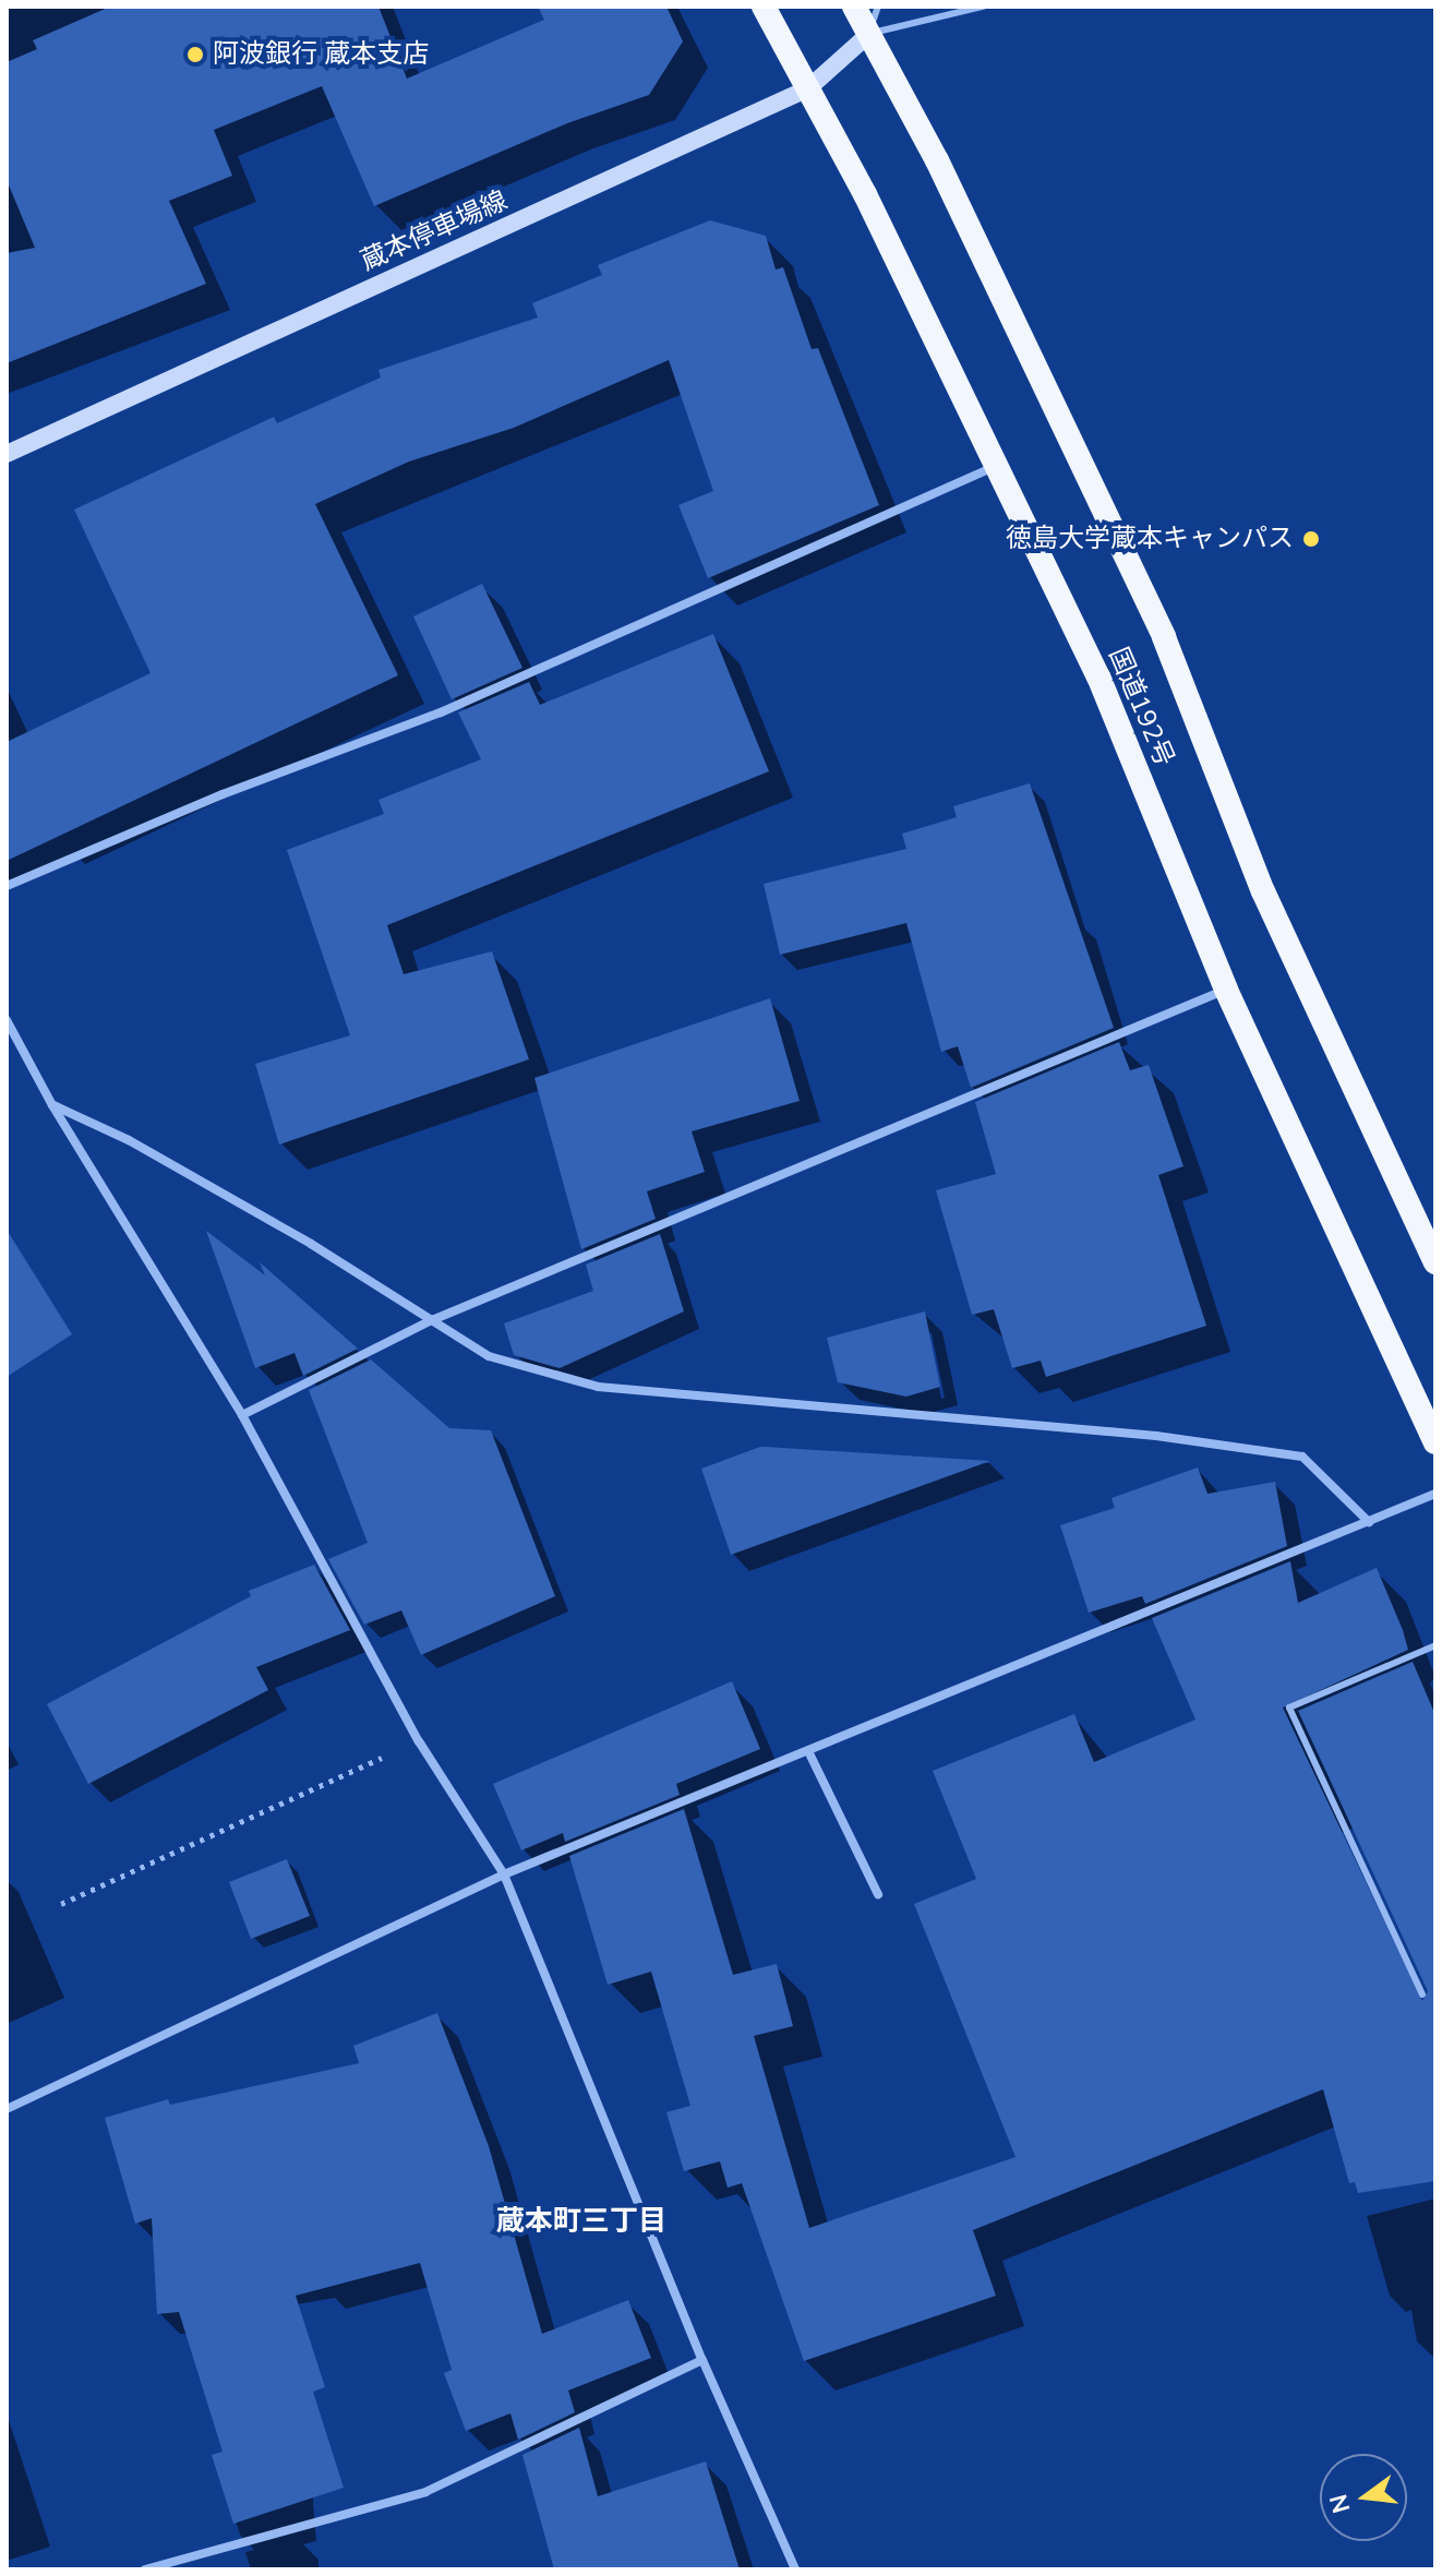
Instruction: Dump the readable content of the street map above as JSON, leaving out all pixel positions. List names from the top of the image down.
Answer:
{
  "streets": {
    "highway": ["国道192号"],
    "main road": ["蔵本停車場線"]
  },
  "crossings": [
    ["蔵本停車場線", "国道192号"]
  ],
  "districts": ["蔵本町三丁目"],
  "places": ["阿波銀行 蔵本支店", "徳島大学蔵本キャンパス"],
  "north": "left"
}
